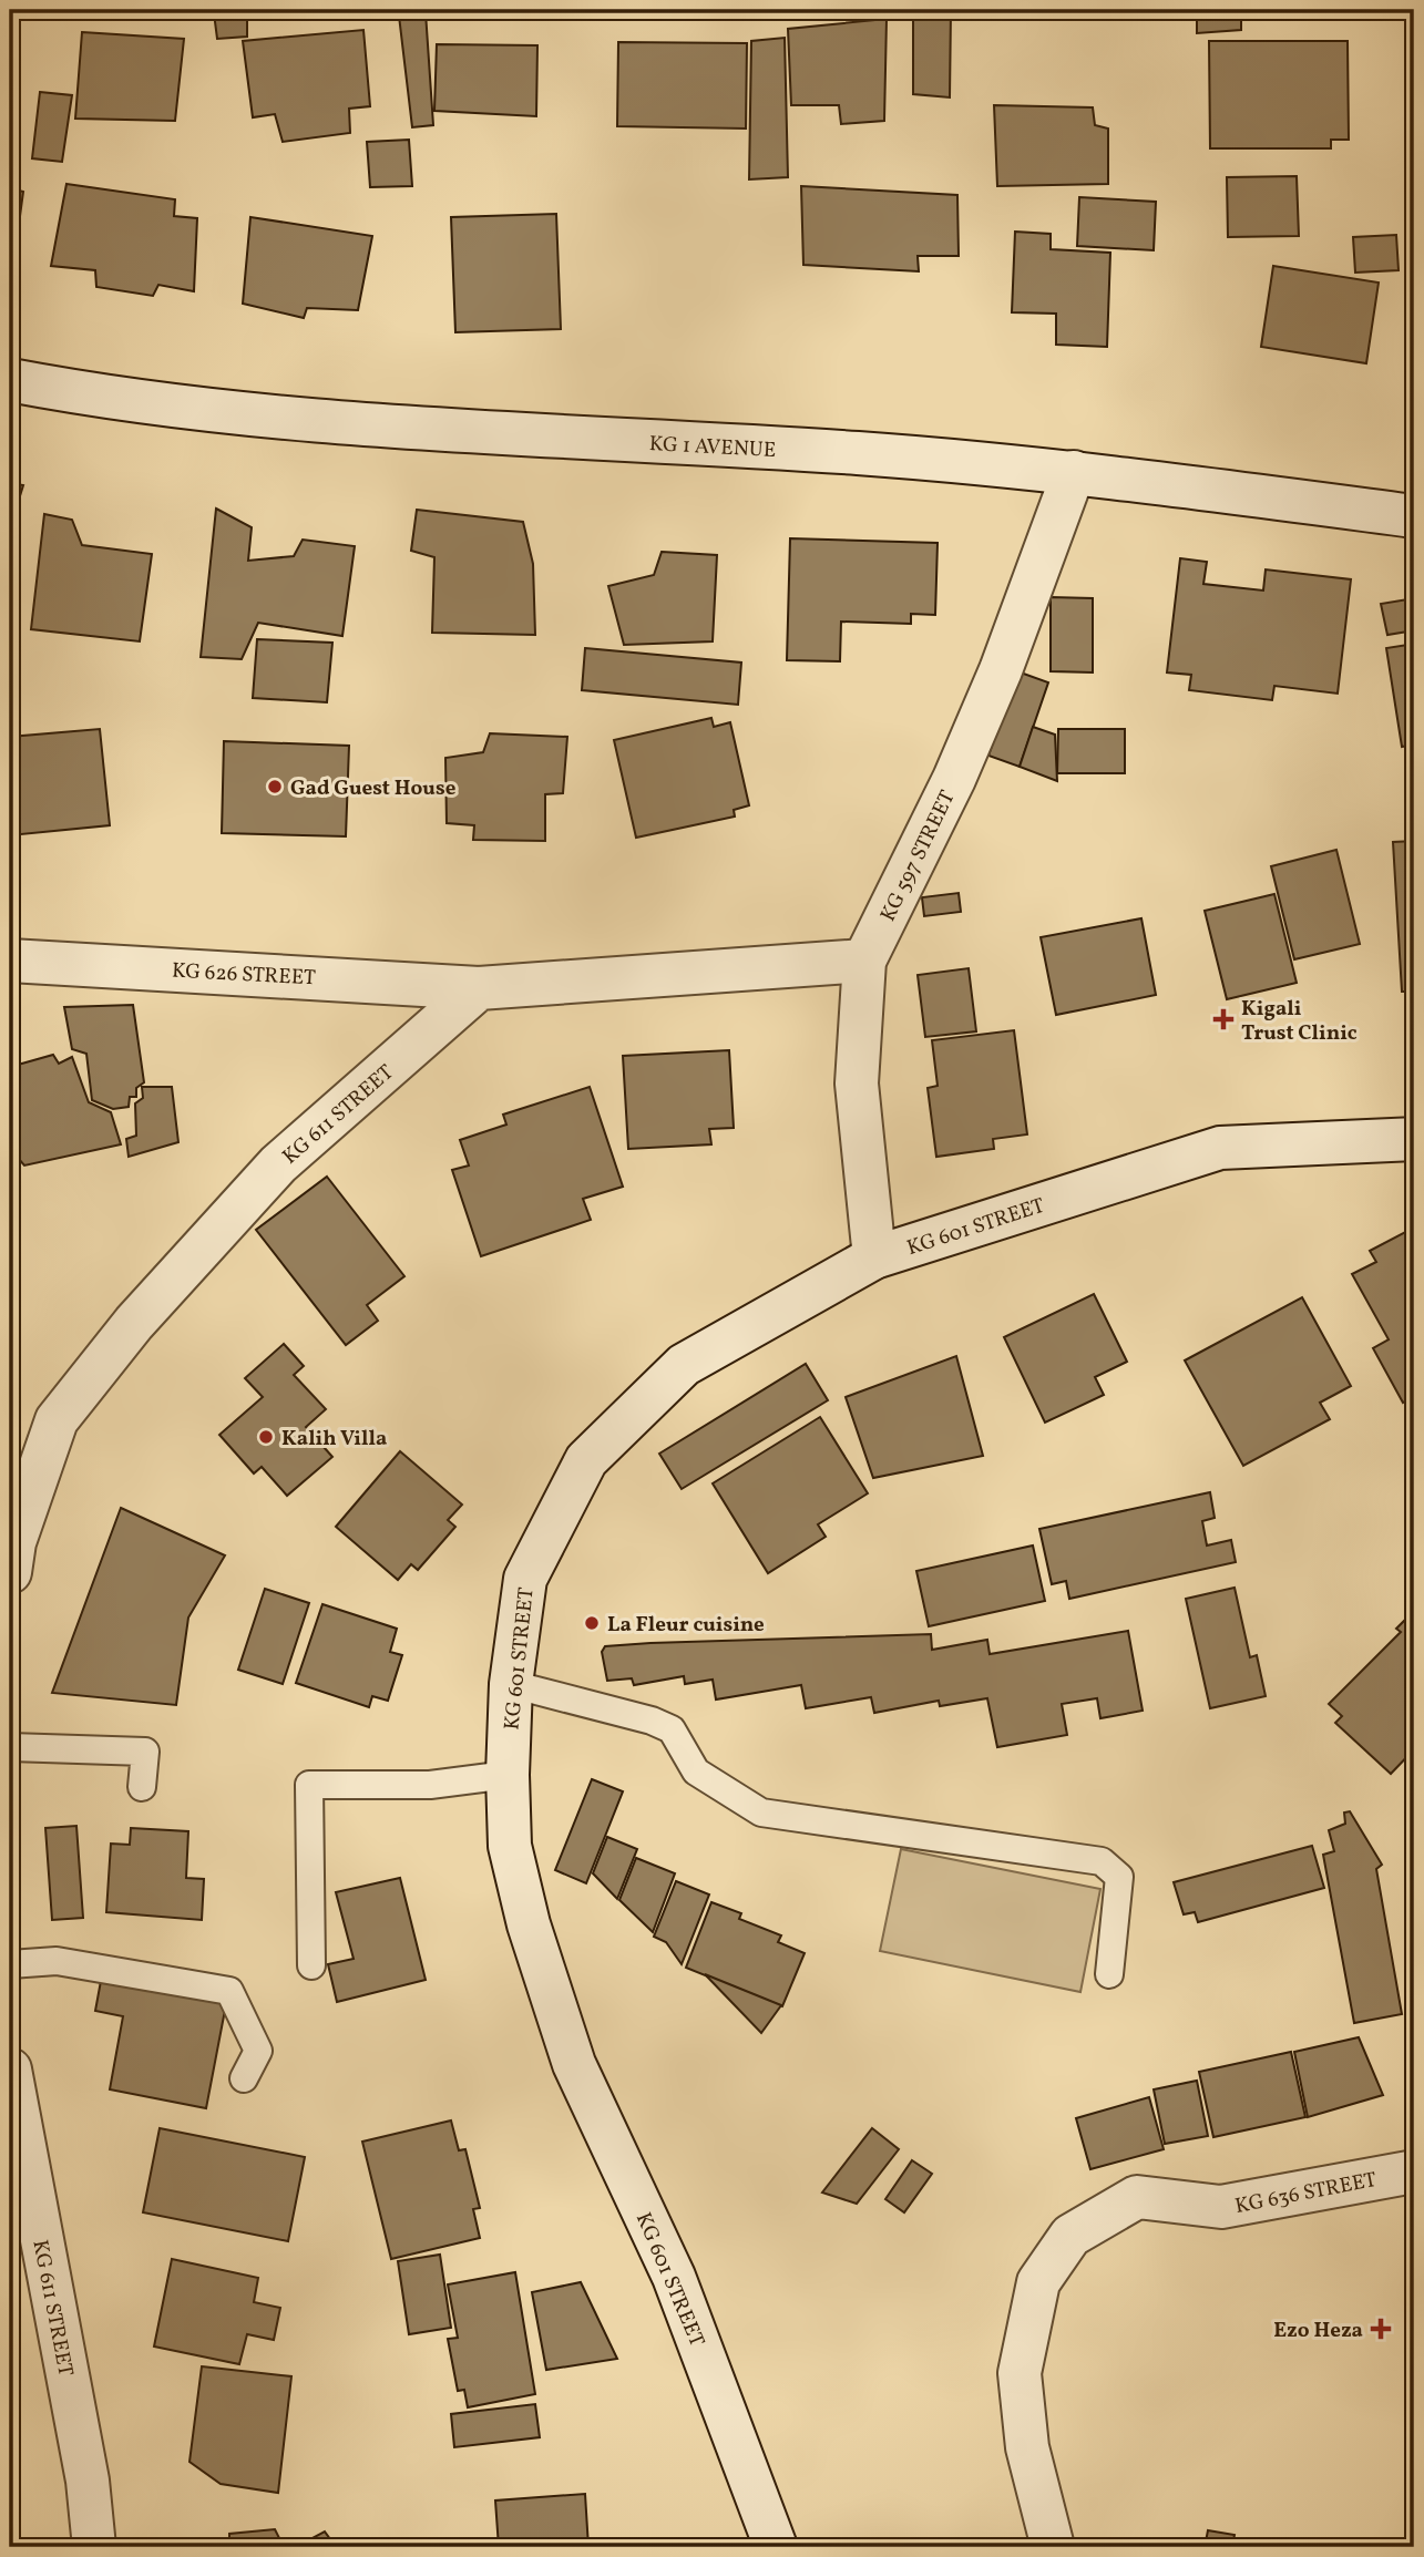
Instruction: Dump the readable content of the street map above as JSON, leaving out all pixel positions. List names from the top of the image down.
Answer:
{
  "streets": {
    "street": [
      "KG 1 AVENUE",
      "KG 597 STREET",
      "KG 626 STREET",
      "KG 611 STREET",
      "KG 601 STREET",
      "KG 636 STREET"
    ]
  },
  "crossings": [
    ["KG 1 AVENUE", "KG 597 STREET"],
    ["KG 597 STREET", "KG 601 STREET"],
    ["KG 626 STREET", "KG 611 STREET"]
  ],
  "places": {
    "other": ["Gad Guest House", "Kalih Villa", "La Fleur cuisine"],
    "health": ["Kigali Trust Clinic", "Ezo Heza"]
  }
}
